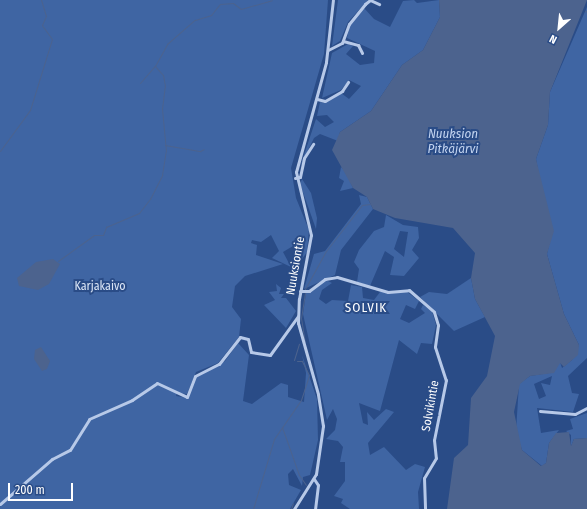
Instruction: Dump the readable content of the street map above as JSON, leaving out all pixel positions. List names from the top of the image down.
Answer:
{
  "streets": {
    "street": ["Nuuksiontie", "Solvikintie"]
  },
  "crossings": [
    ["Nuuksiontie", "Solvikintie"]
  ],
  "districts": ["SOLVIK"],
  "water": ["Nuuksion Pitkäjärvi"],
  "parks": ["Karjakaivo"],
  "scale_bar": "200 m",
  "north": "bottom left"
}
